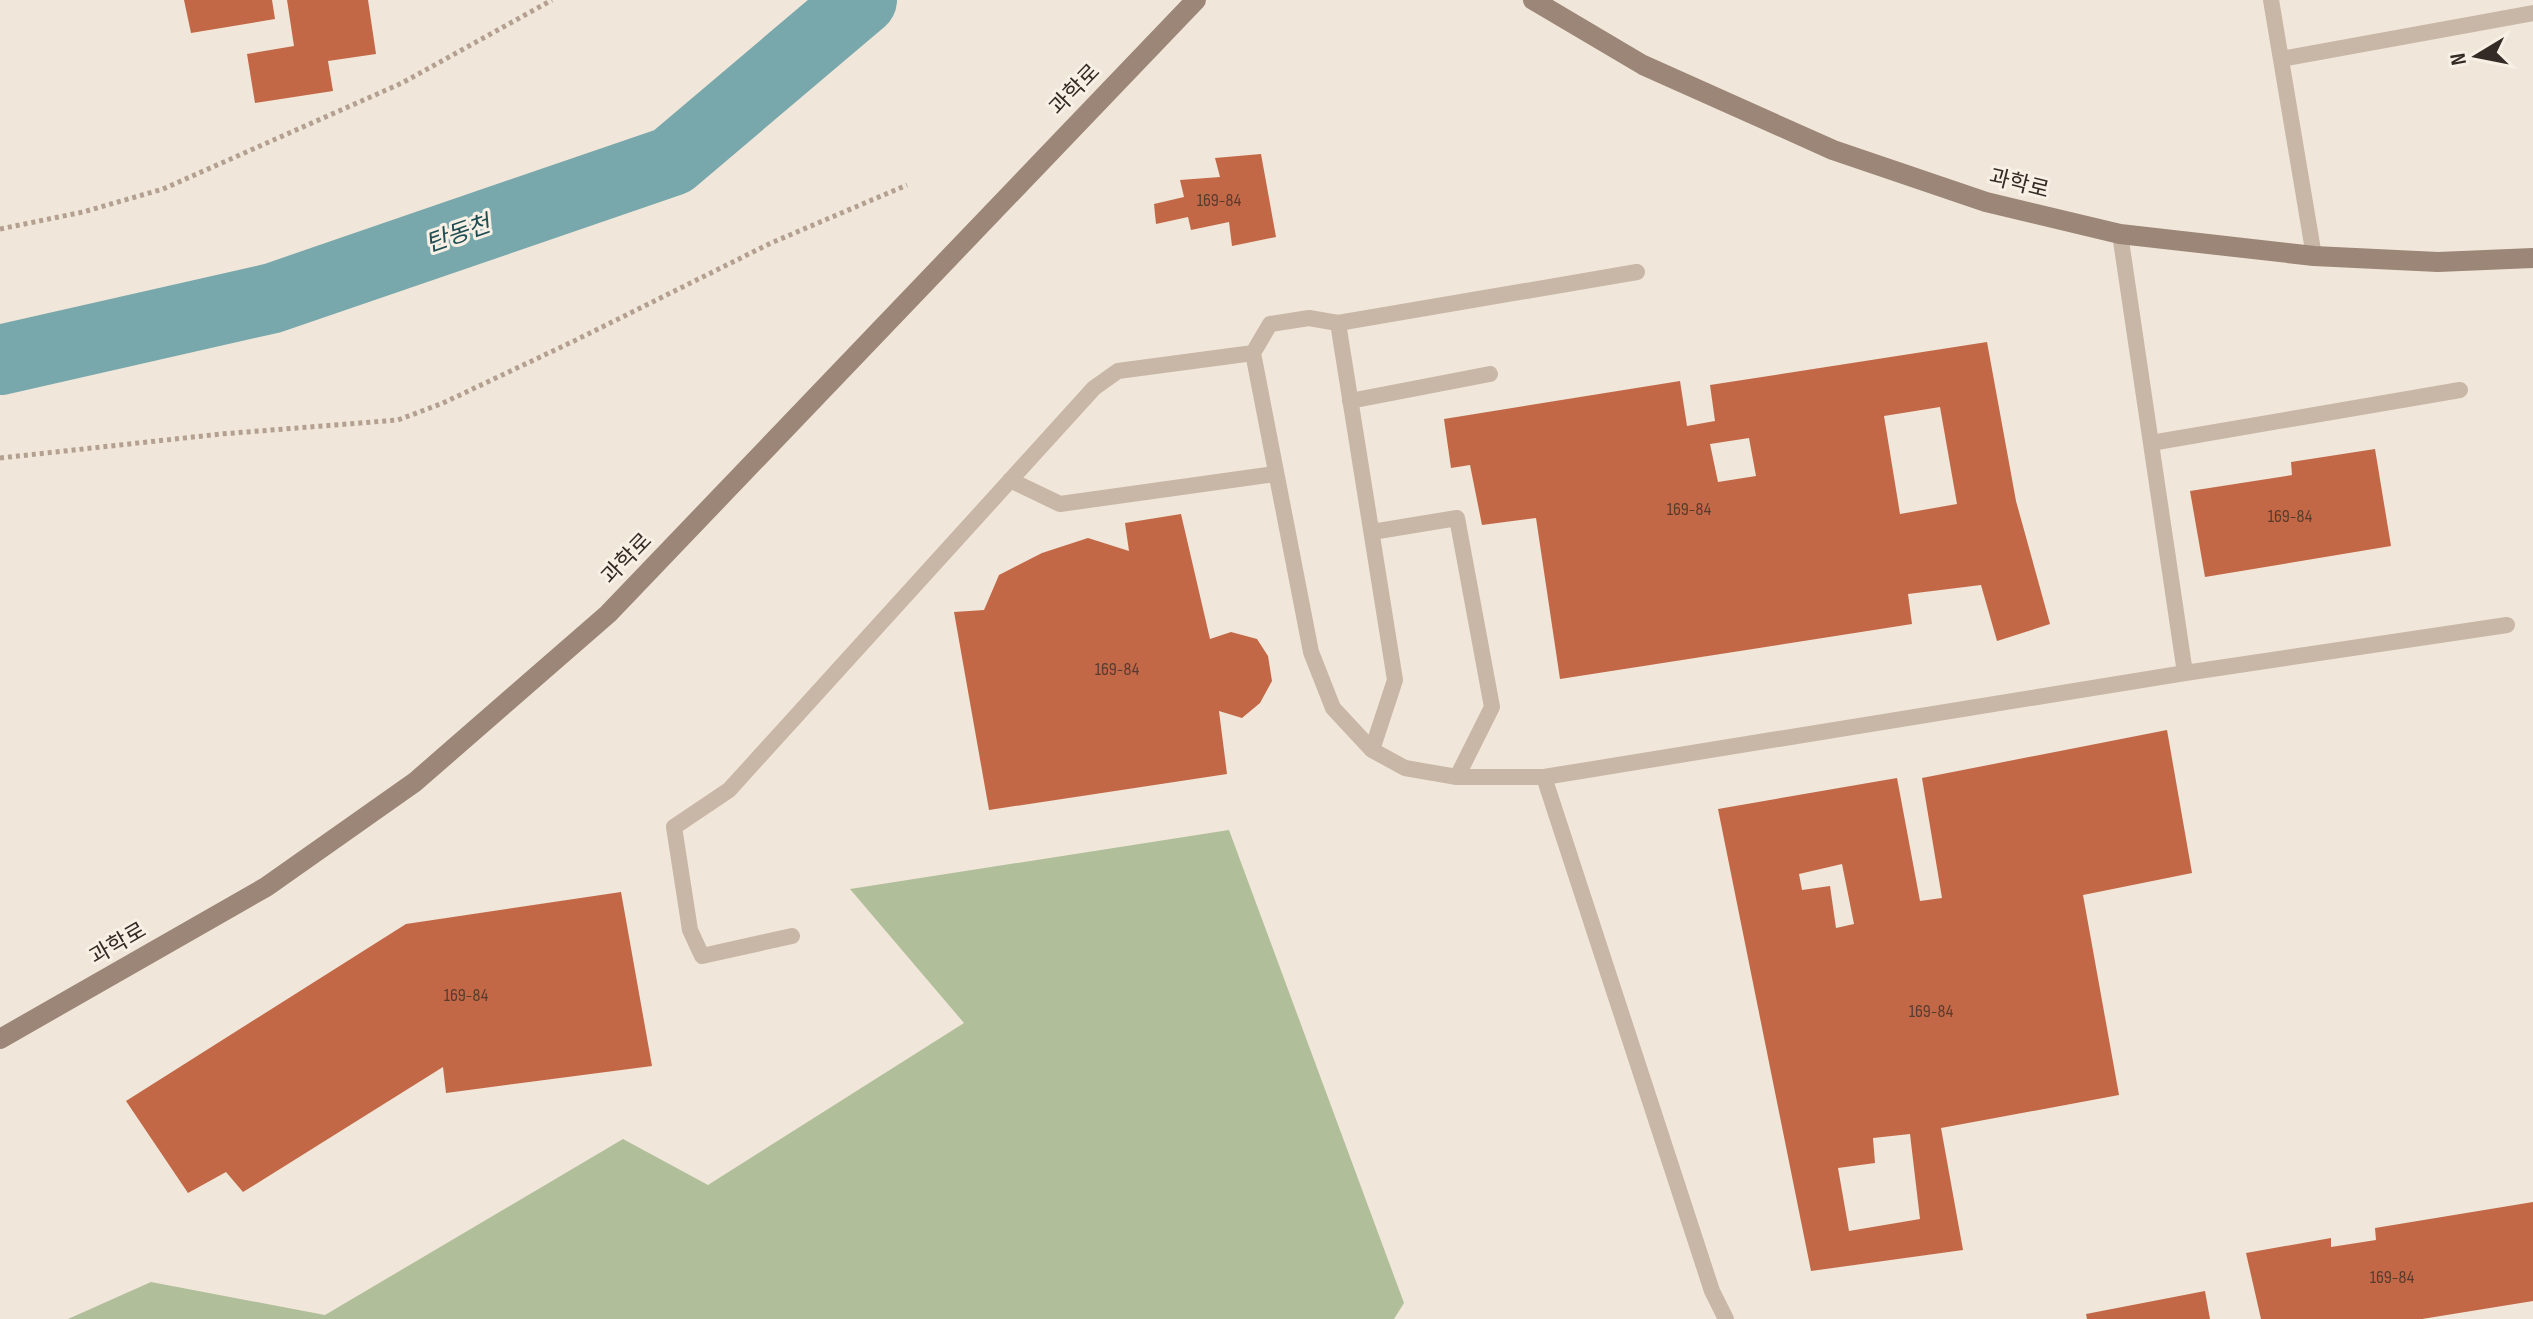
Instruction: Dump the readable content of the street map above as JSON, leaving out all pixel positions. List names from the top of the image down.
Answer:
{
  "streets": {
    "main road": ["과학로"]
  },
  "water": ["탄동천"],
  "house_numbers": [
    "169-84",
    "169-84",
    "169-84",
    "169-84",
    "169-84",
    "169-84",
    "169-84"
  ],
  "north": "left"
}
